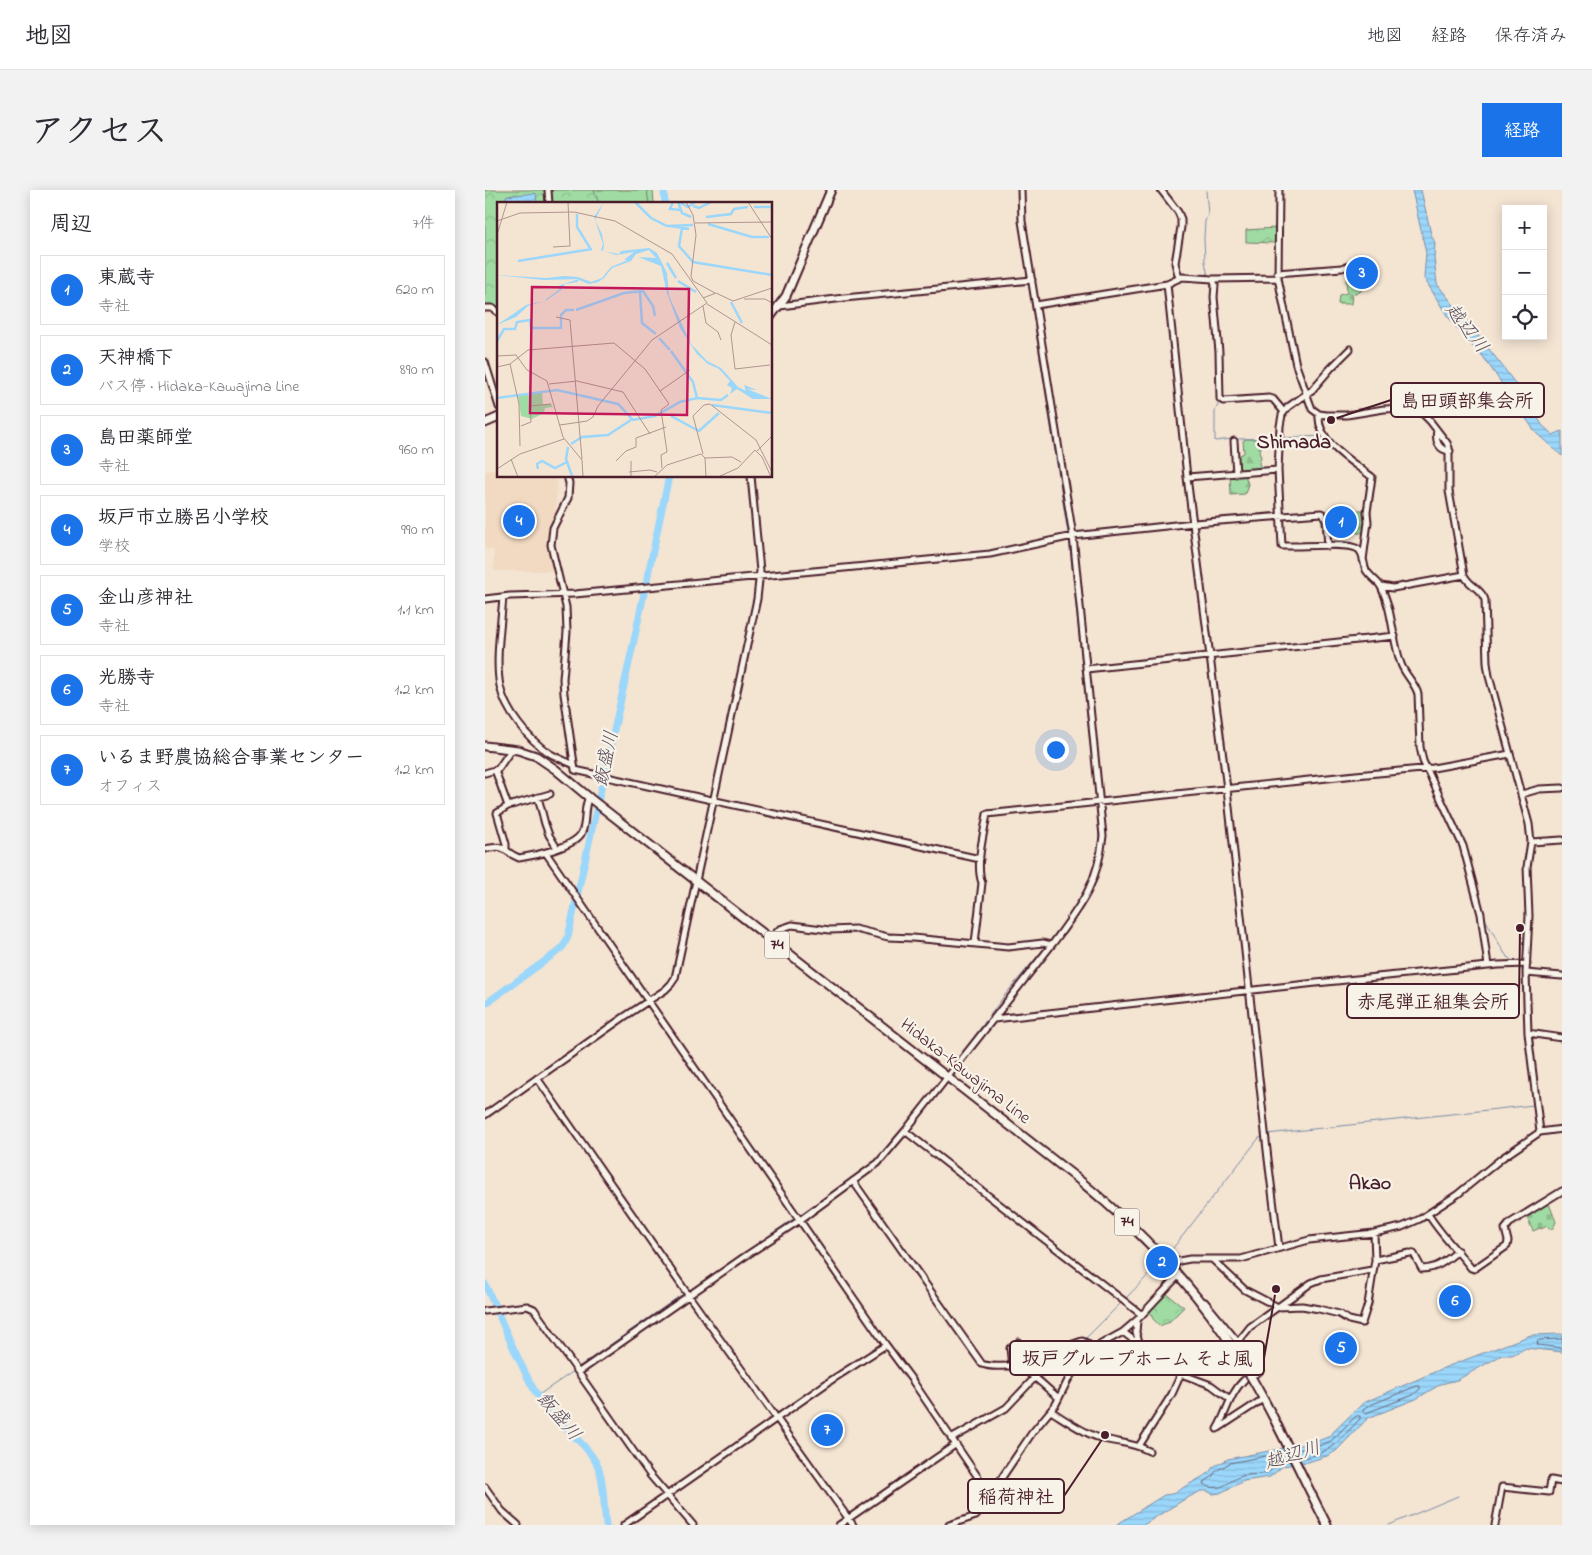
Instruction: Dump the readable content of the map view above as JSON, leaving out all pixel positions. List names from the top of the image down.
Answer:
{
  "streets": {
    "main road": ["74", "Hidaka-Kawajima Line"]
  },
  "districts": ["Shimada", "Akao"],
  "water": ["越辺川", "飯盛川"],
  "places": [
    "島田頭部集会所",
    "赤尾弾正組集会所",
    "坂戸グループホーム そよ風",
    "稲荷神社"
  ],
  "page": {
    "header": "地図",
    "nav": ["地図", "経路", "保存済み"],
    "title": "アクセス",
    "buttons": "経路",
    "heading": ["周辺", "7件"],
    "map_buttons": ["+", "−"],
    "list": [
      {
        "mark": "1",
        "name": "東蔵寺",
        "note": "寺社",
        "value": "620 m"
      },
      {
        "mark": "2",
        "name": "天神橋下",
        "note": "バス停 · Hidaka-Kawajima Line",
        "value": "890 m"
      },
      {
        "mark": "3",
        "name": "島田薬師堂",
        "note": "寺社",
        "value": "960 m"
      },
      {
        "mark": "4",
        "name": "坂戸市立勝呂小学校",
        "note": "学校",
        "value": "990 m"
      },
      {
        "mark": "5",
        "name": "金山彦神社",
        "note": "寺社",
        "value": "1.1 km"
      },
      {
        "mark": "6",
        "name": "光勝寺",
        "note": "寺社",
        "value": "1.2 km"
      },
      {
        "mark": "7",
        "name": "いるま野農協総合事業センター",
        "note": "オフィス",
        "value": "1.2 km"
      }
    ],
    "pins": [
      "3",
      "4",
      "1",
      "2",
      "6",
      "5",
      "7"
    ]
  }
}
